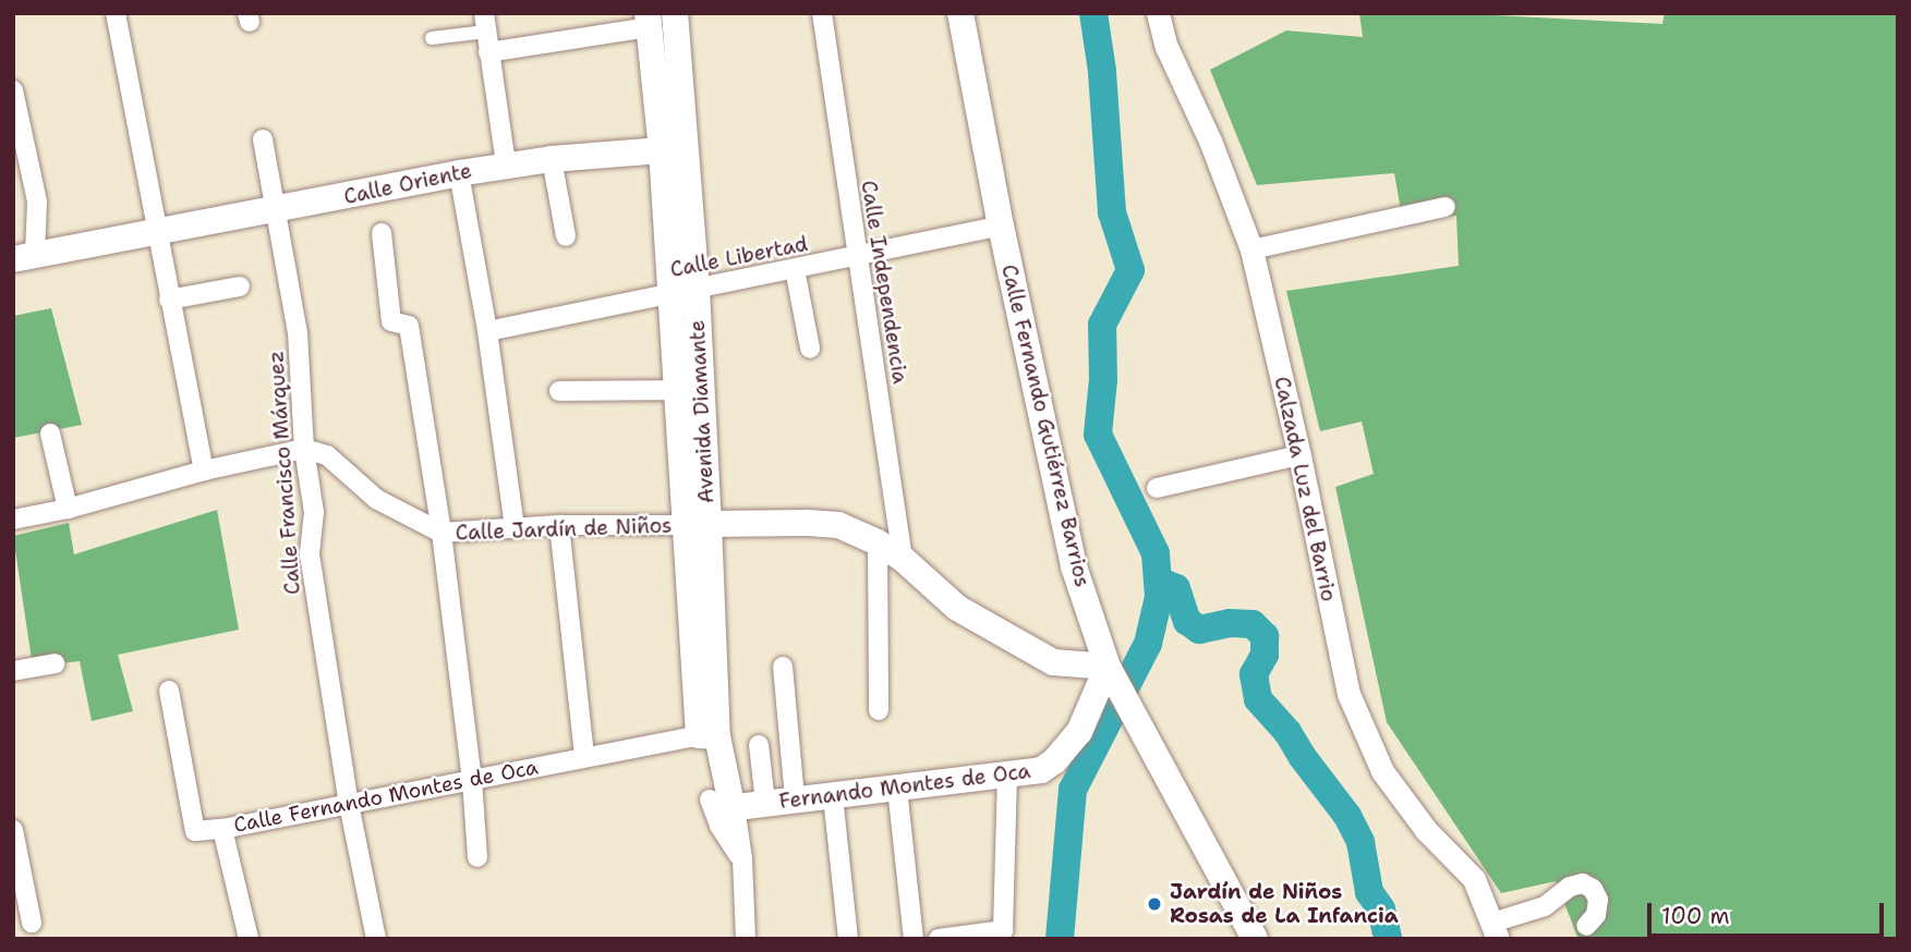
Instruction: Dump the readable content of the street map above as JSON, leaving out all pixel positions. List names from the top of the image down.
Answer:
{
  "streets": {
    "main road": [
      "Calle Oriente",
      "Avenida Diamante",
      "Calle Fernando Gutiérrez Barrios",
      "Calle Jardín de Niños",
      "Fernando Montes de Oca"
    ],
    "street": [
      "Calle Libertad",
      "Calle Independencia",
      "Calle Francisco Márquez",
      "Calzada Luz del Barrio",
      "Calle Fernando Montes de Oca"
    ]
  },
  "crossings": [
    ["Calle Oriente", "Avenida Diamante"],
    ["Calle Oriente", "Calle Francisco Márquez"],
    ["Calle Libertad", "Calle Independencia"],
    ["Calle Libertad", "Avenida Diamante"],
    ["Calle Libertad", "Calle Fernando Gutiérrez Barrios"],
    ["Calle Independencia", "Calle Jardín de Niños"],
    ["Avenida Diamante", "Calle Jardín de Niños"],
    ["Avenida Diamante", "Fernando Montes de Oca"],
    ["Avenida Diamante", "Calle Fernando Montes de Oca"],
    ["Calle Fernando Gutiérrez Barrios", "Calle Jardín de Niños"],
    ["Calle Fernando Gutiérrez Barrios", "Fernando Montes de Oca"],
    ["Calle Francisco Márquez", "Calle Jardín de Niños"],
    ["Calle Francisco Márquez", "Calle Fernando Montes de Oca"],
    ["Calle Jardín de Niños", "Fernando Montes de Oca"]
  ],
  "places": ["Jardín de Niños Rosas de La Infancia"],
  "scale_bar": "100 m"
}
